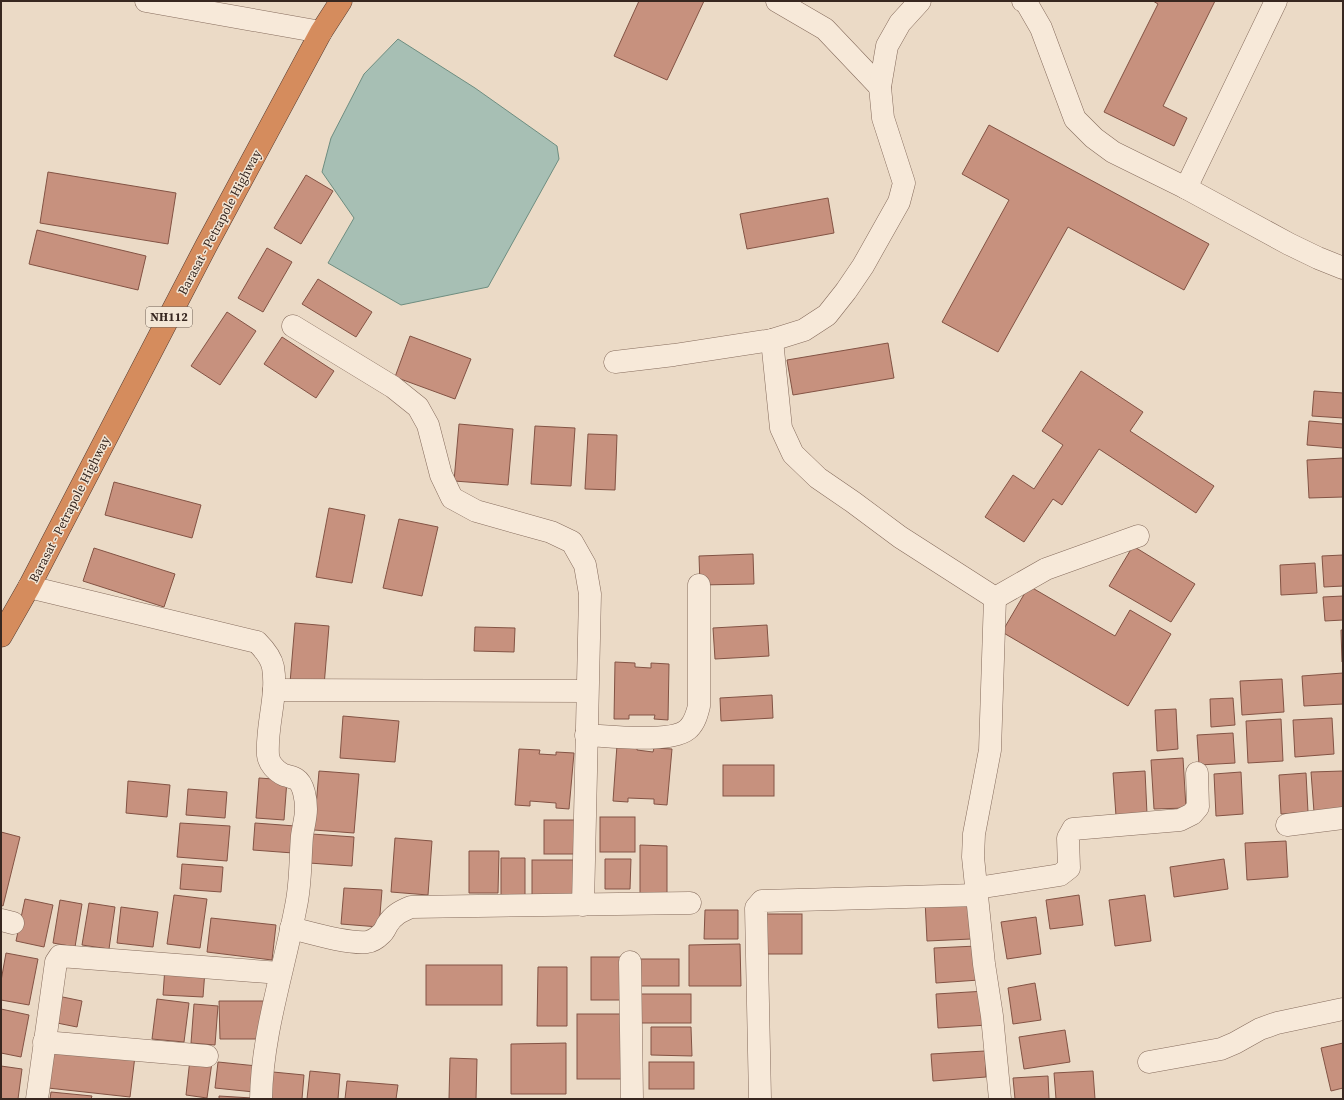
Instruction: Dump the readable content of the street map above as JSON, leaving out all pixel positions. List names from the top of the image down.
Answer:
{
  "streets": {
    "highway": ["Barasat - Petrapole Highway", "NH112"]
  }
}
